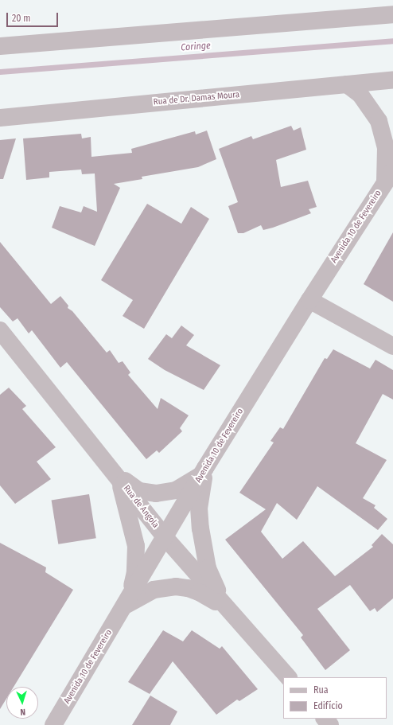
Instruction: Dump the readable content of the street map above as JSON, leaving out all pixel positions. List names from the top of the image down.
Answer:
{
  "streets": {
    "street": ["Rua de Dr. Damas Moura", "Avenida 10 de Fevereiro", "Rua de Angola"]
  },
  "crossings": [
    ["Avenida 10 de Fevereiro", "Rua de Angola"]
  ],
  "water": ["Coringe"],
  "legend": ["Rua", "Edifício"],
  "scale_bar": "20 m",
  "north": "bottom"
}
